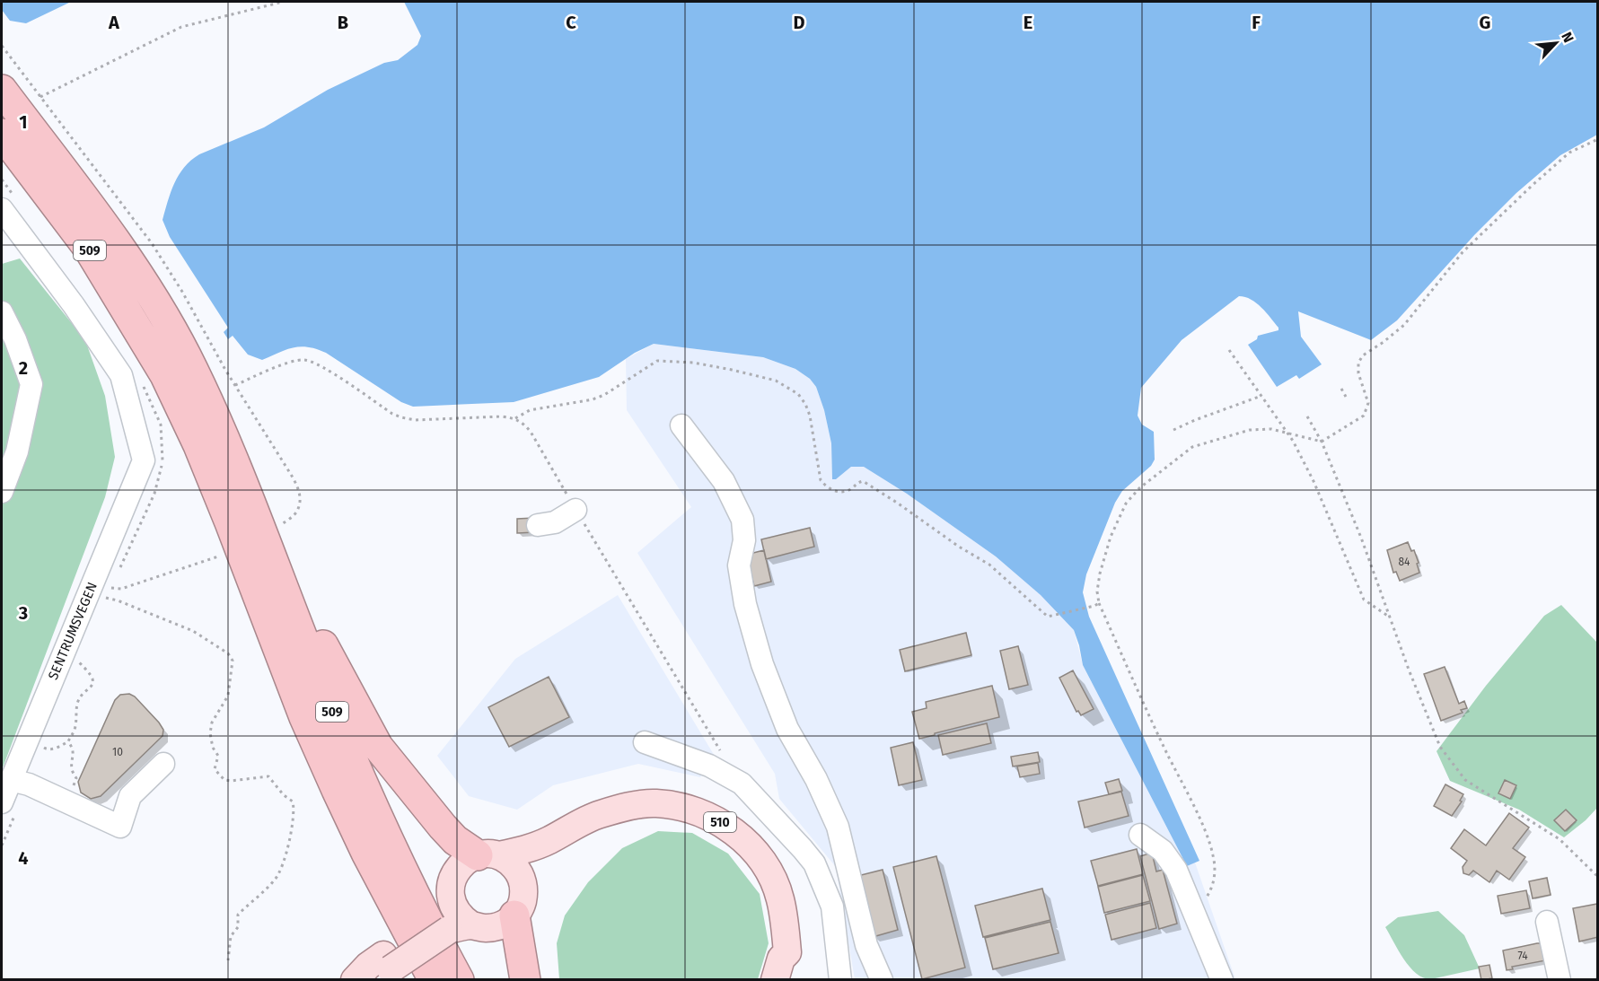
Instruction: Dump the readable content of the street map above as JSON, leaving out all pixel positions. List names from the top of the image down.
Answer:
{
  "streets": {
    "highway": ["509"],
    "main road": ["510"],
    "street": ["SENTRUMSVEGEN"]
  },
  "crossings": [
    ["509", "510"]
  ],
  "house_numbers": ["84", "10", "74"],
  "north": "top right",
  "grid": {
    "columns": [
      "A",
      "B",
      "C",
      "D",
      "E",
      "F",
      "G"
    ],
    "rows": [
      "1",
      "2",
      "3",
      "4"
    ]
  }
}
